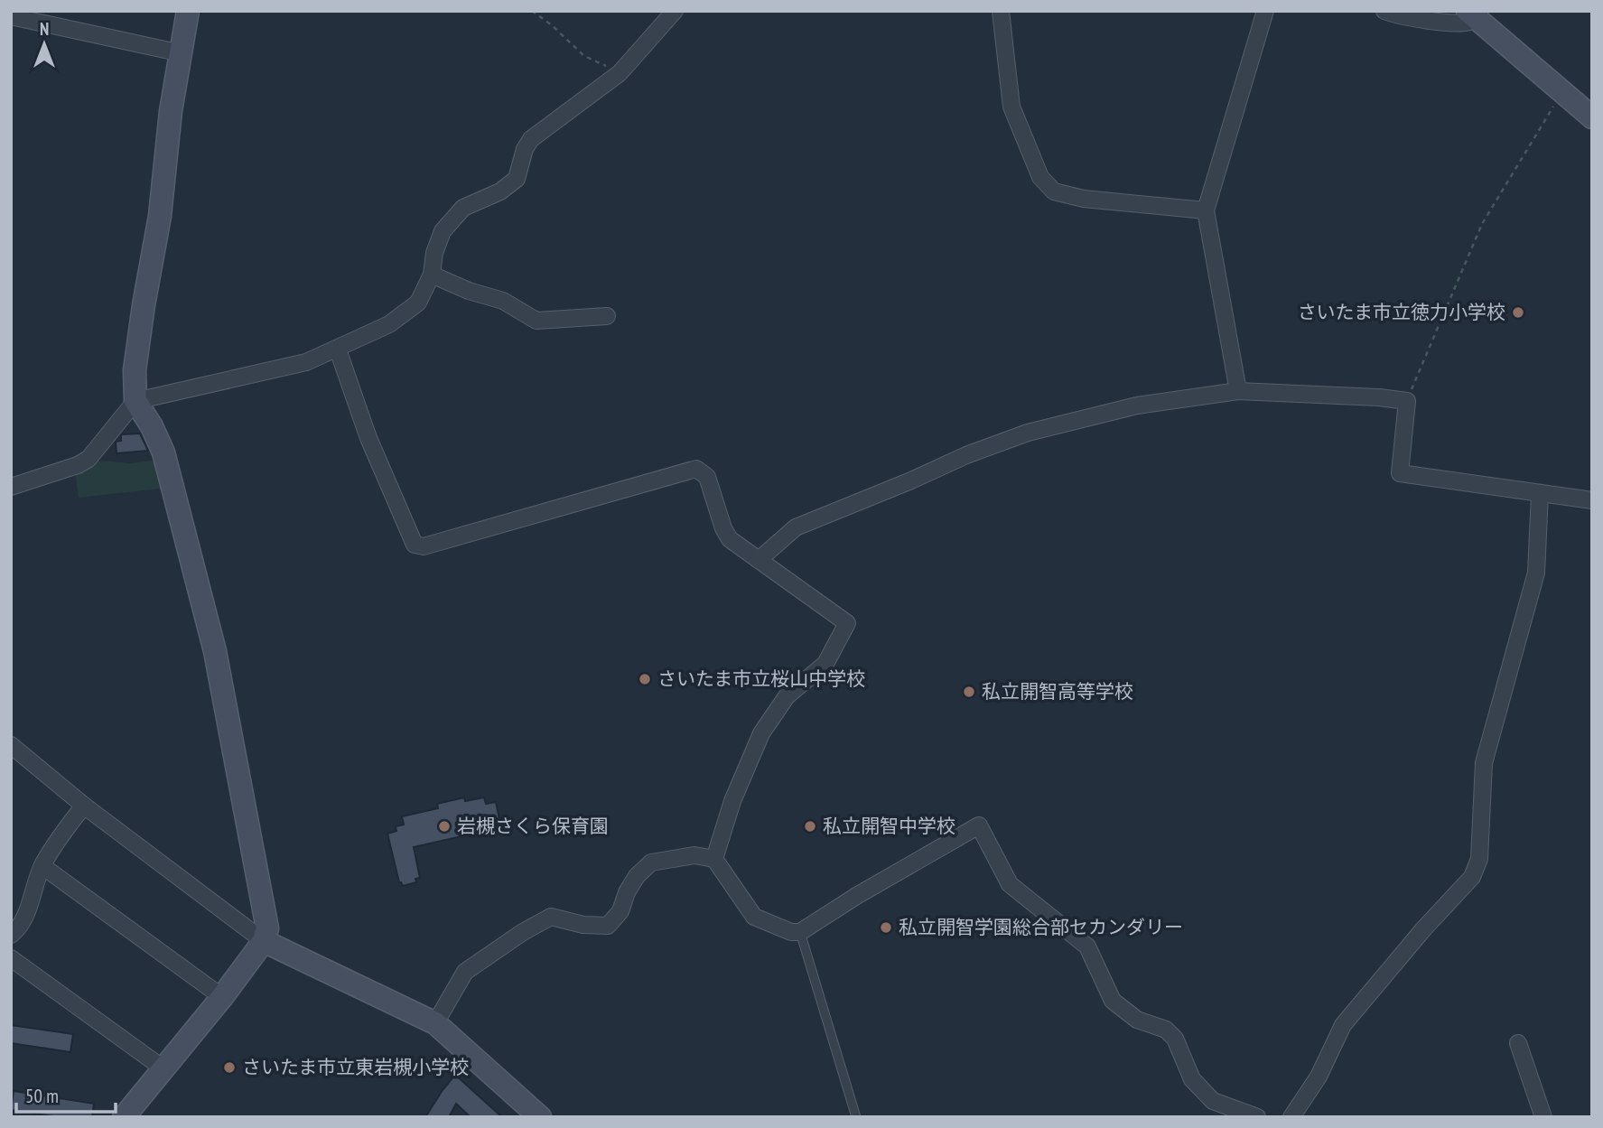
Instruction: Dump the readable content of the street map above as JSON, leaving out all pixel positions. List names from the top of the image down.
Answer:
{
  "places": [
    "さいたま市立徳力小学校",
    "さいたま市立桜山中学校",
    "私立開智高等学校",
    "岩槻さくら保育園",
    "私立開智中学校",
    "私立開智学園総合部セカンダリー",
    "さいたま市立東岩槻小学校"
  ],
  "scale_bar": "50 m",
  "north": "top"
}
